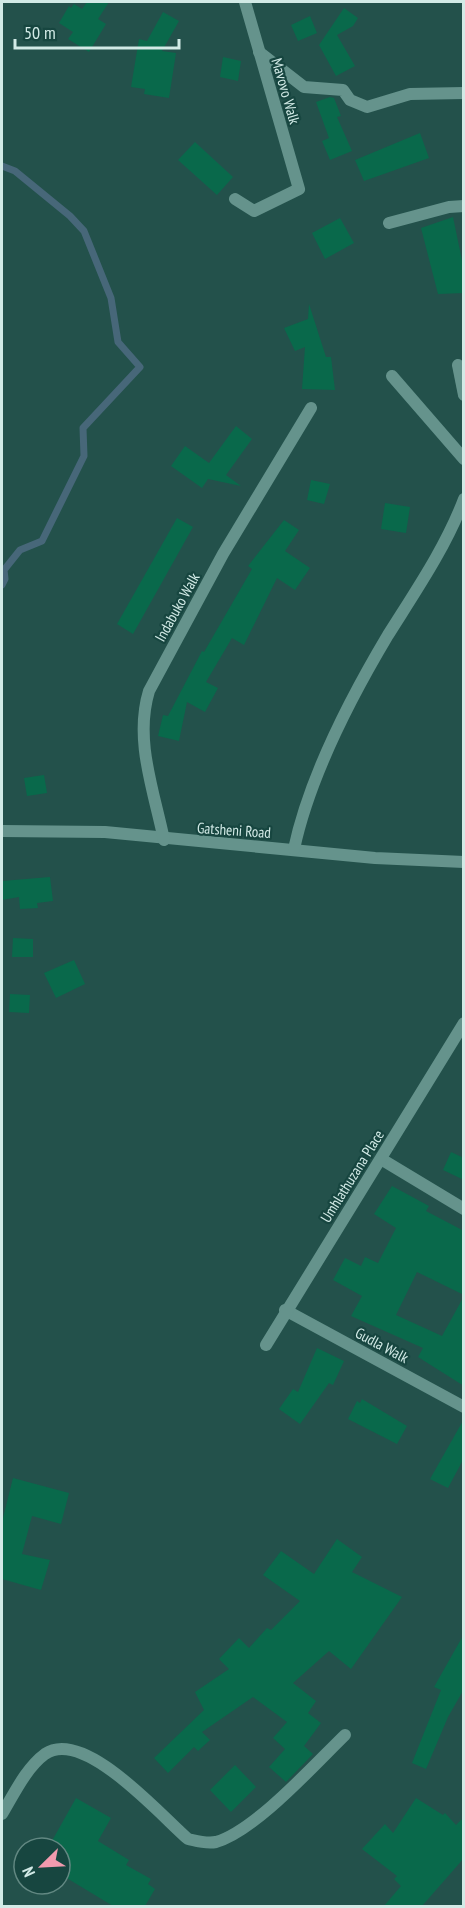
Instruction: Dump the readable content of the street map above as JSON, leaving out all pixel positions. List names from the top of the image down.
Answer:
{
  "streets": {
    "street": [
      "Mavovo Walk",
      "Indabuko Walk",
      "Gatsheni Road",
      "Umhlathuzana Place",
      "Gudla Walk"
    ]
  },
  "crossings": [
    ["Indabuko Walk", "Gatsheni Road"],
    ["Umhlathuzana Place", "Gudla Walk"]
  ],
  "scale_bar": "50 m",
  "north": "bottom left"
}
